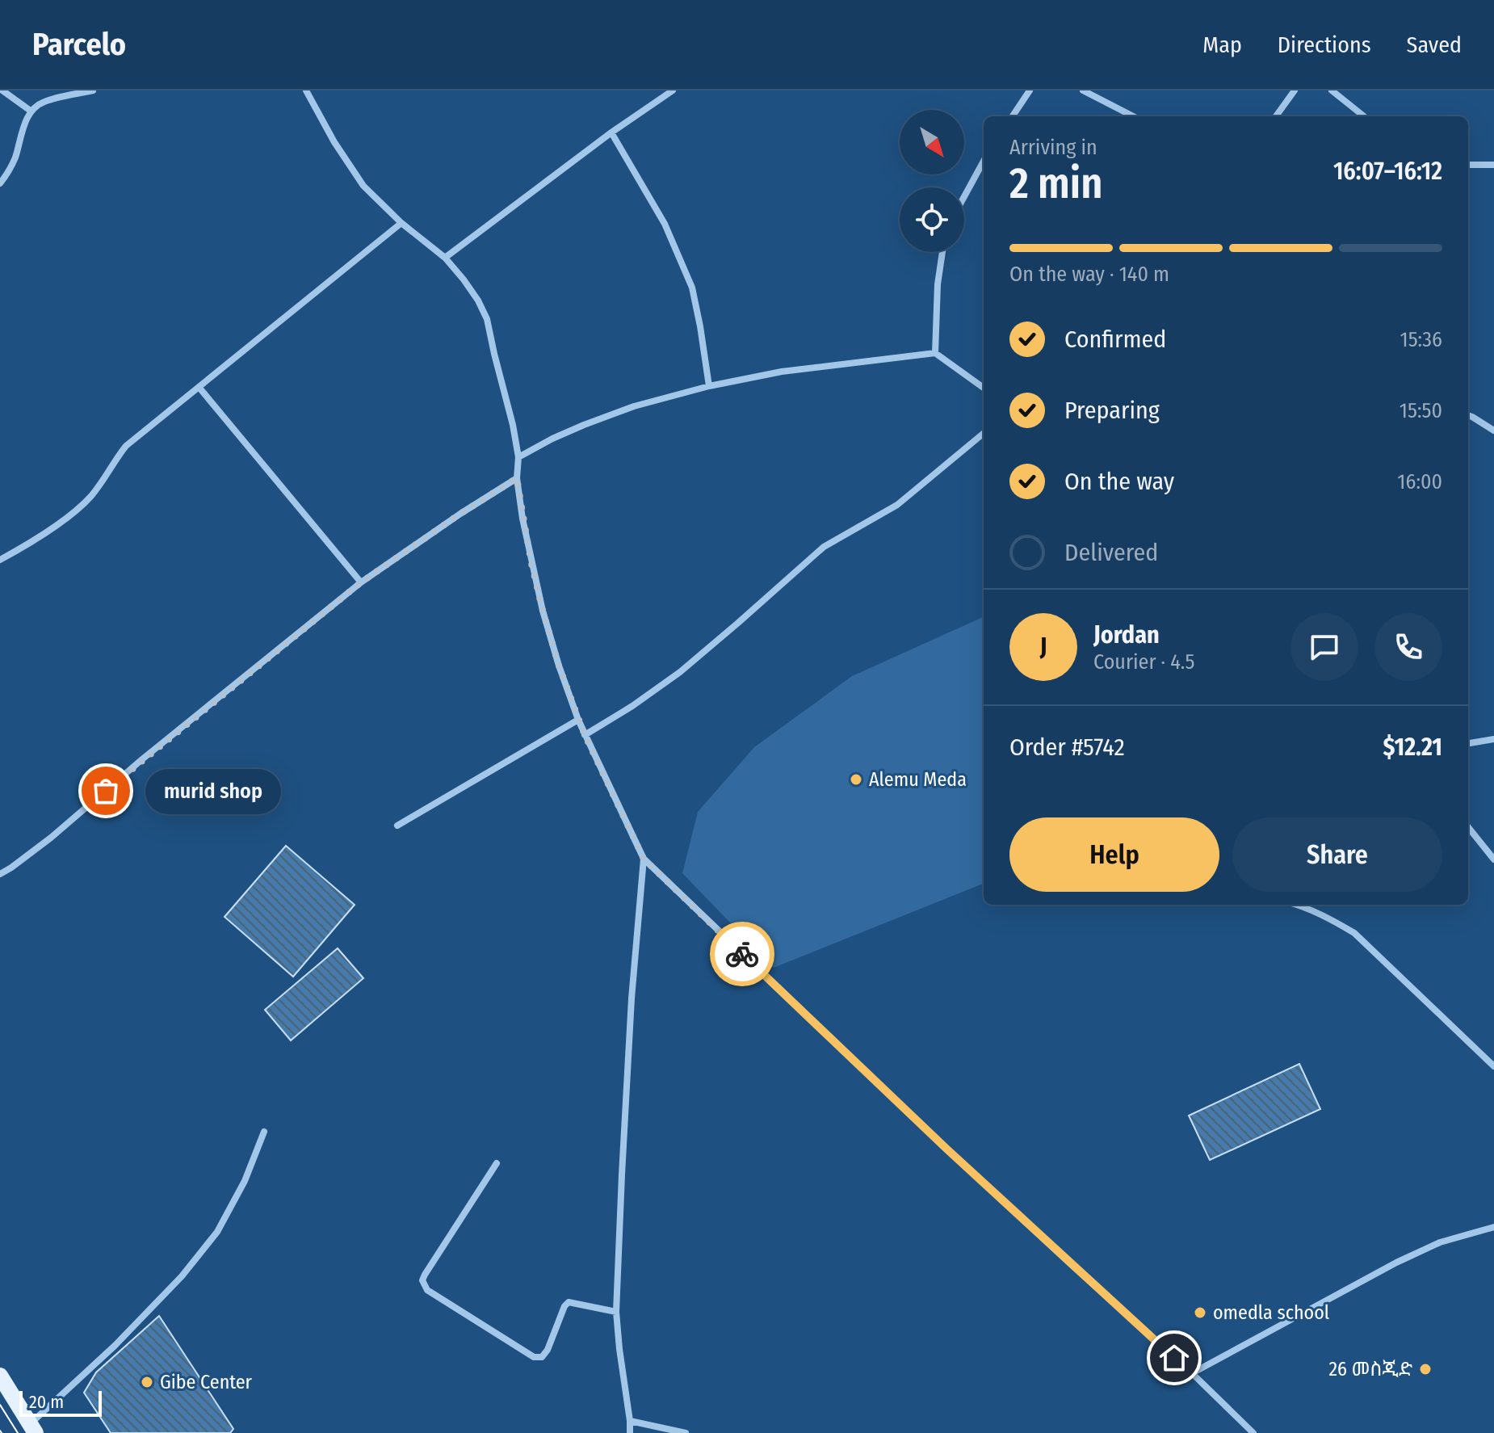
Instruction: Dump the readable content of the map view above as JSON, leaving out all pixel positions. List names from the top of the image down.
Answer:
{
  "places": [
    "Alemu Meda",
    "murid shop",
    "omedla school",
    "26 መስጂድ",
    "Gibe Center"
  ],
  "scale_bar": "20 m",
  "north": "bottom right",
  "page": {
    "header": "Parcelo",
    "nav": ["Map", "Directions", "Saved"],
    "heading": ["2 min", "Arriving in", "16:07–16:12"],
    "panel": [
      "Jordan",
      "Courier · 4.5",
      "Order #5742",
      "$12.21"
    ],
    "bar": "On the way · 140 m",
    "list": [
      ["Confirmed", "15:36"],
      ["Preparing", "15:50"],
      ["On the way", "16:00"],
      "Delivered"
    ],
    "round": "J",
    "bubble": "murid shop",
    "buttons": ["Help", "Share"],
    "scale": "20 m"
  }
}
